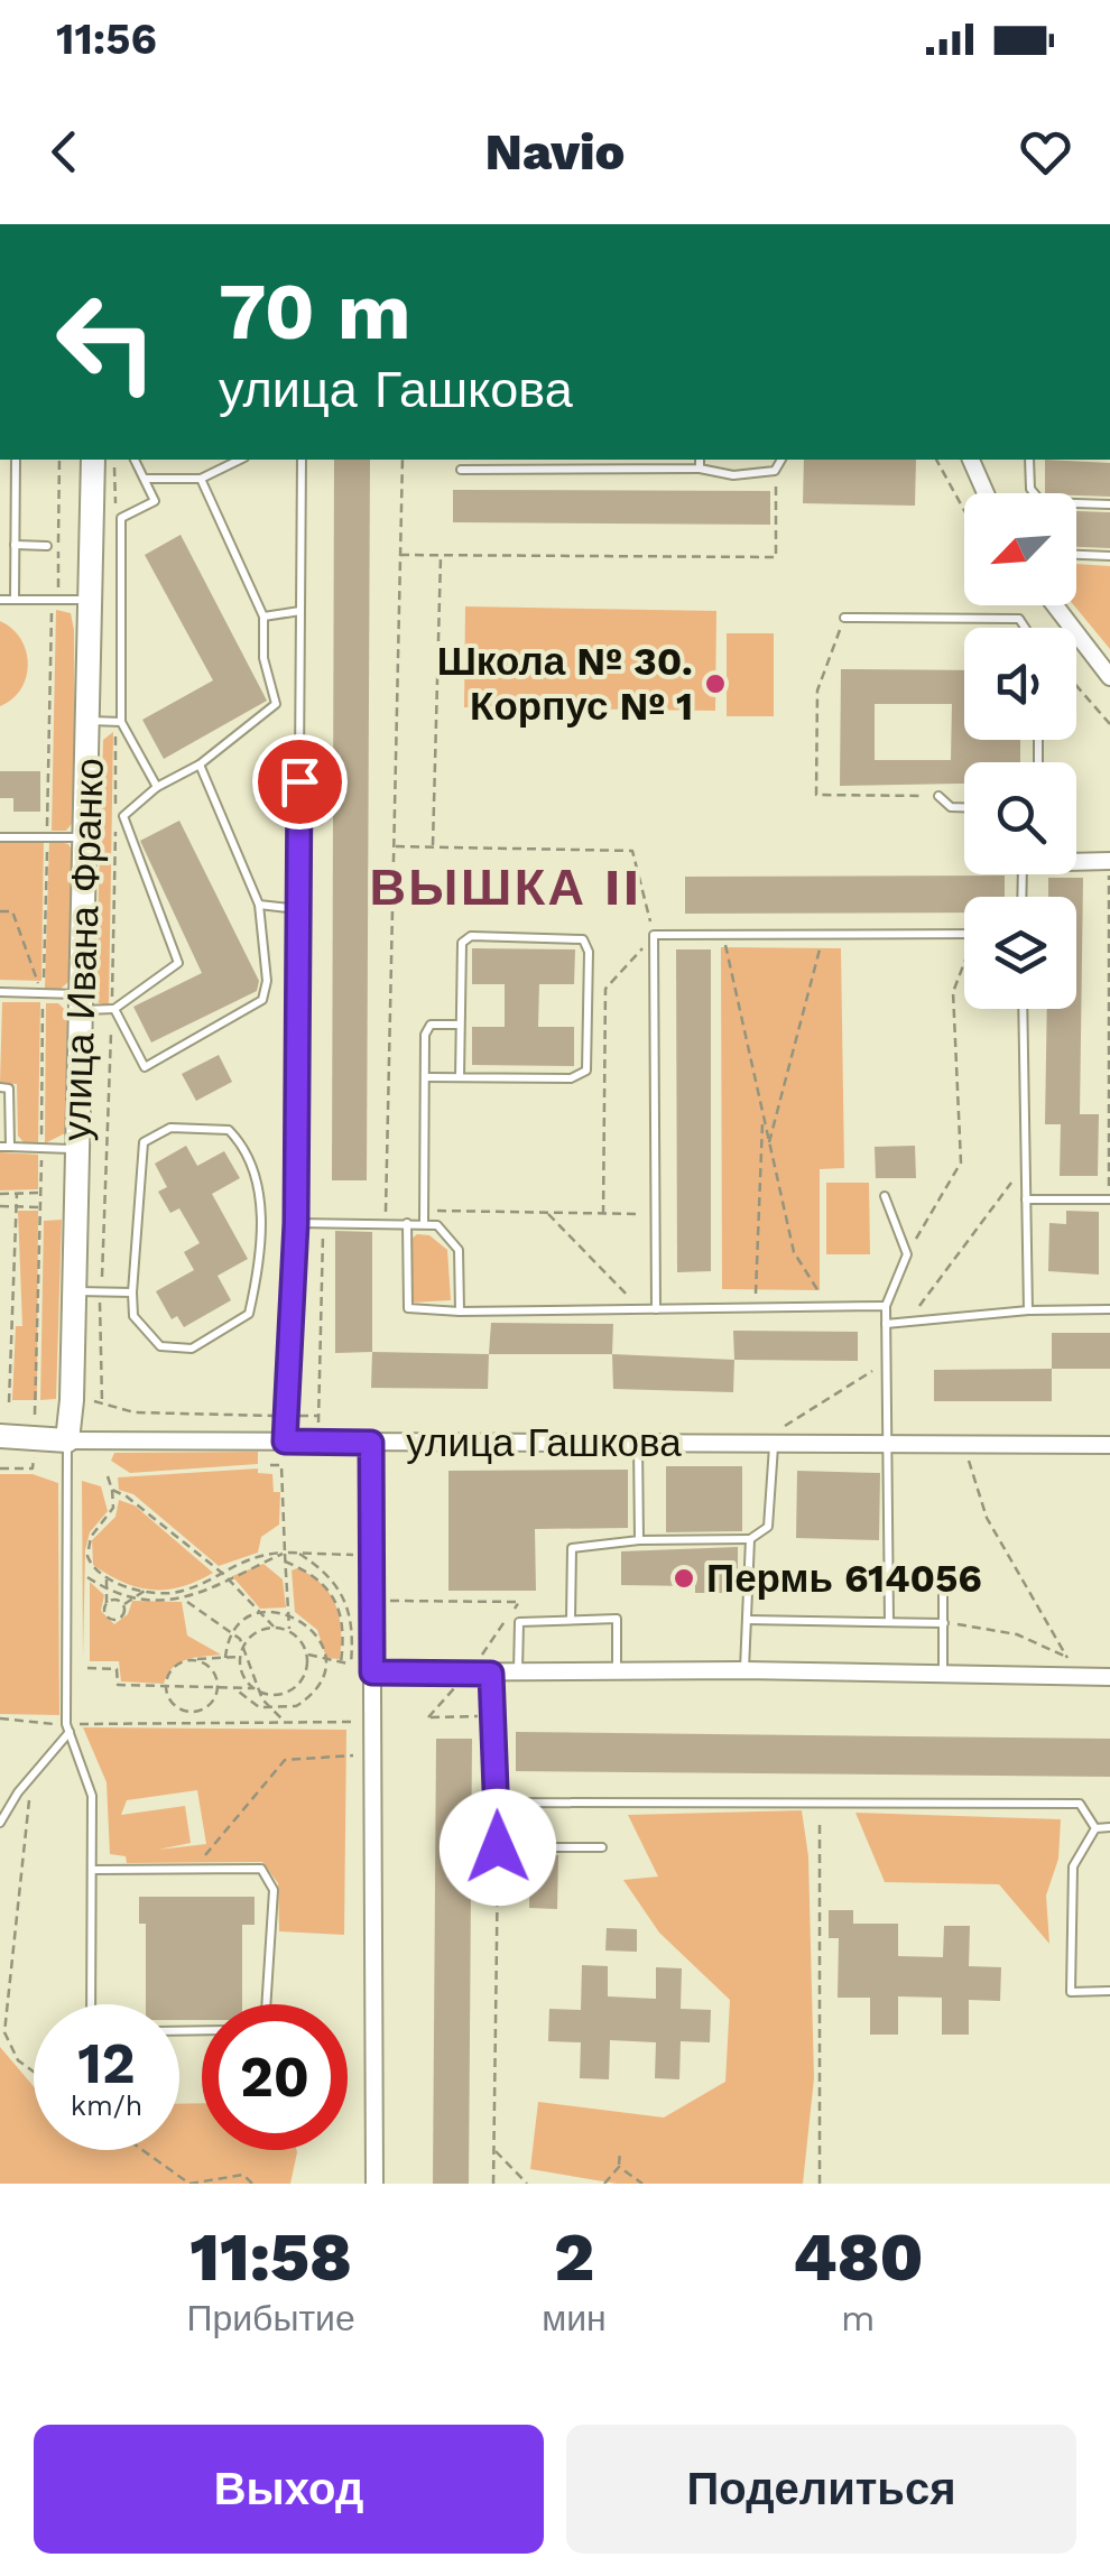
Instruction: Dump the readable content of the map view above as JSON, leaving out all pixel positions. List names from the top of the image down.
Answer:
{
  "streets": {
    "street": ["улица Ивана Франко", "улица Гашкова"]
  },
  "crossings": [
    ["улица Ивана Франко", "улица Гашкова"]
  ],
  "districts": ["ВЫШКА II"],
  "places": ["Школа № 30. Корпус № 1", "Пермь 614056"],
  "north": "bottom left",
  "page": {
    "status": "11:56",
    "header": "Navio",
    "turn": ["70 m", "улица Гашкова"],
    "speed": "12 km/h",
    "limit": "20",
    "eta": [
      "11:58",
      "Прибытие",
      "2",
      "мин",
      "480",
      "m"
    ],
    "buttons": ["Выход", "Поделиться"]
  }
}
